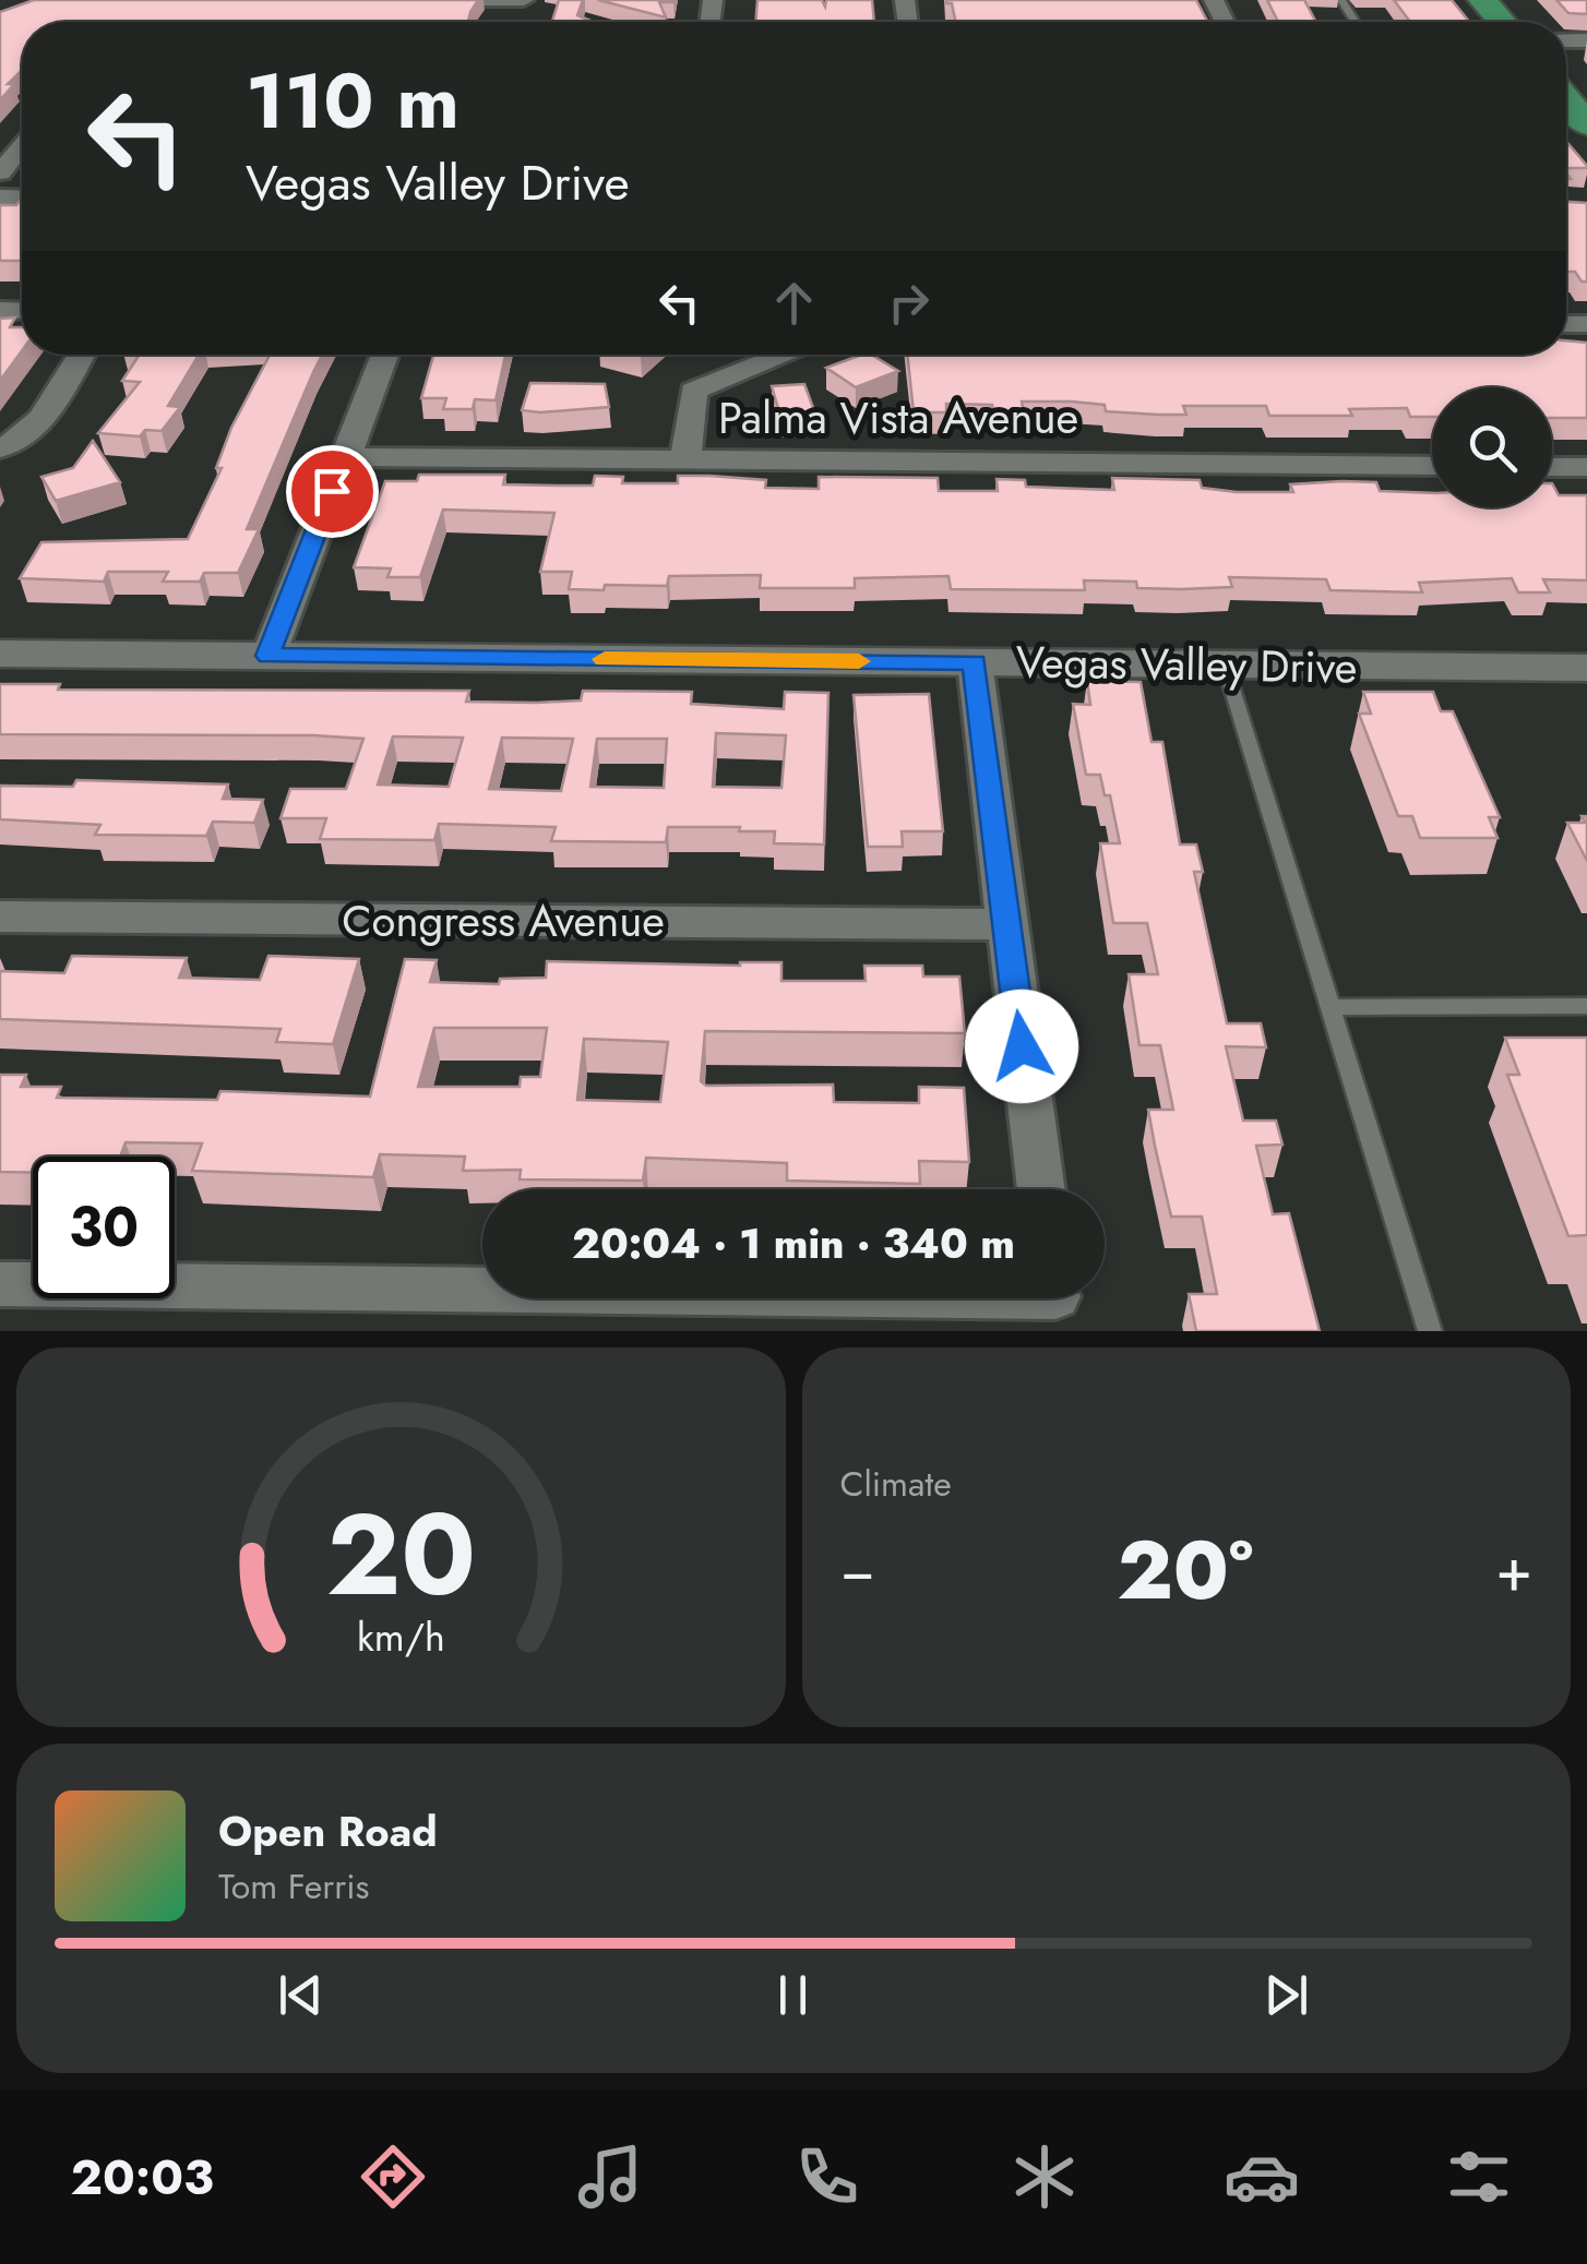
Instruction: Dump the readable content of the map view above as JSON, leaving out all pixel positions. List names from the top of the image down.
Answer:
{
  "streets": {
    "street": ["Palma Vista Avenue", "Vegas Valley Drive", "Congress Avenue"]
  },
  "page": {
    "turn": ["110 m", "Vegas Valley Drive"],
    "limit": "30",
    "trip": "20:04 · 1 min · 340 m",
    "tile": "Climate",
    "heat": ["−", "20°", "+"],
    "song": ["Open Road", "Tom Ferris"],
    "tabs": "20:03",
    "gauge": ["20", "km/h"]
  }
}
